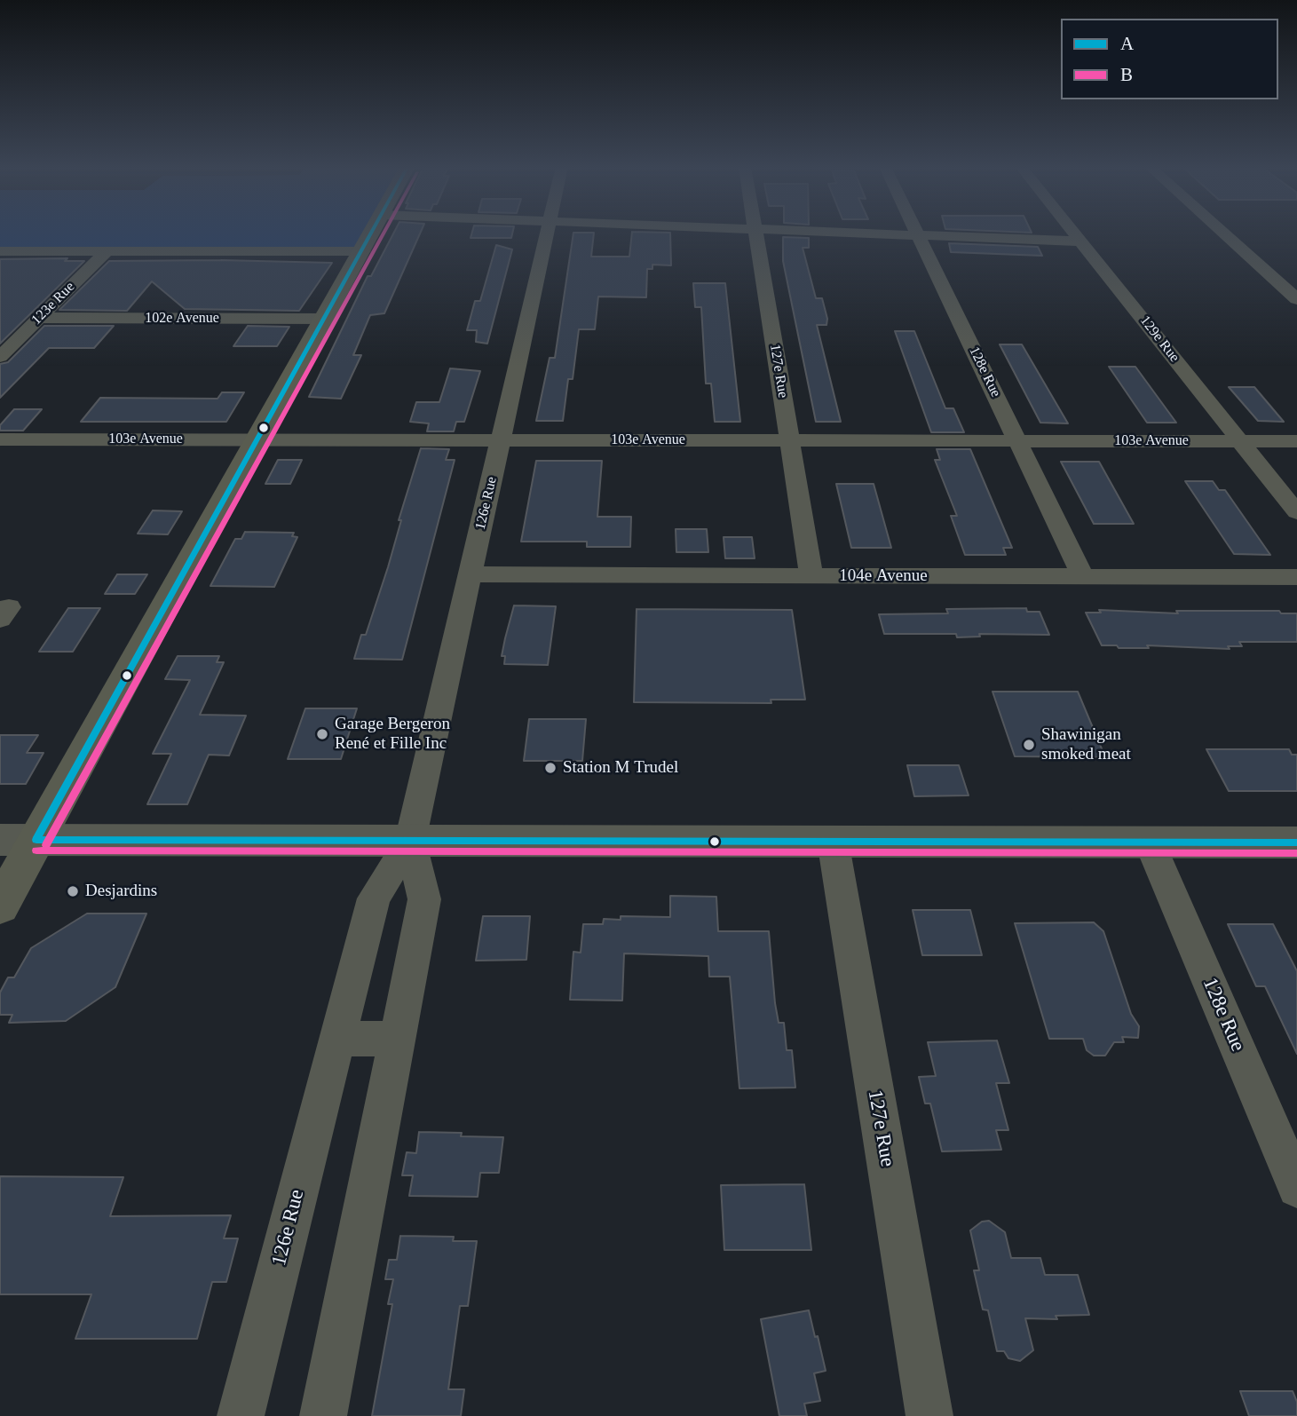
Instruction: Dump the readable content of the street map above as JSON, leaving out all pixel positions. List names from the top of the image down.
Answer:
{
  "streets": {
    "street": [
      "123e Rue",
      "102e Avenue",
      "129e Rue",
      "127e Rue",
      "128e Rue",
      "103e Avenue",
      "126e Rue",
      "104e Avenue"
    ]
  },
  "crossings": [
    ["123e Rue", "102e Avenue"],
    ["129e Rue", "103e Avenue"],
    ["127e Rue", "103e Avenue"],
    ["127e Rue", "104e Avenue"],
    ["128e Rue", "103e Avenue"],
    ["128e Rue", "104e Avenue"],
    ["103e Avenue", "126e Rue"],
    ["126e Rue", "104e Avenue"]
  ],
  "places": [
    "Garage Bergeron René et Fille Inc",
    "Shawinigan smoked meat",
    "Station M Trudel",
    "Desjardins"
  ],
  "lines": ["transit line A", "transit line B"],
  "legend": ["A", "B"]
}
